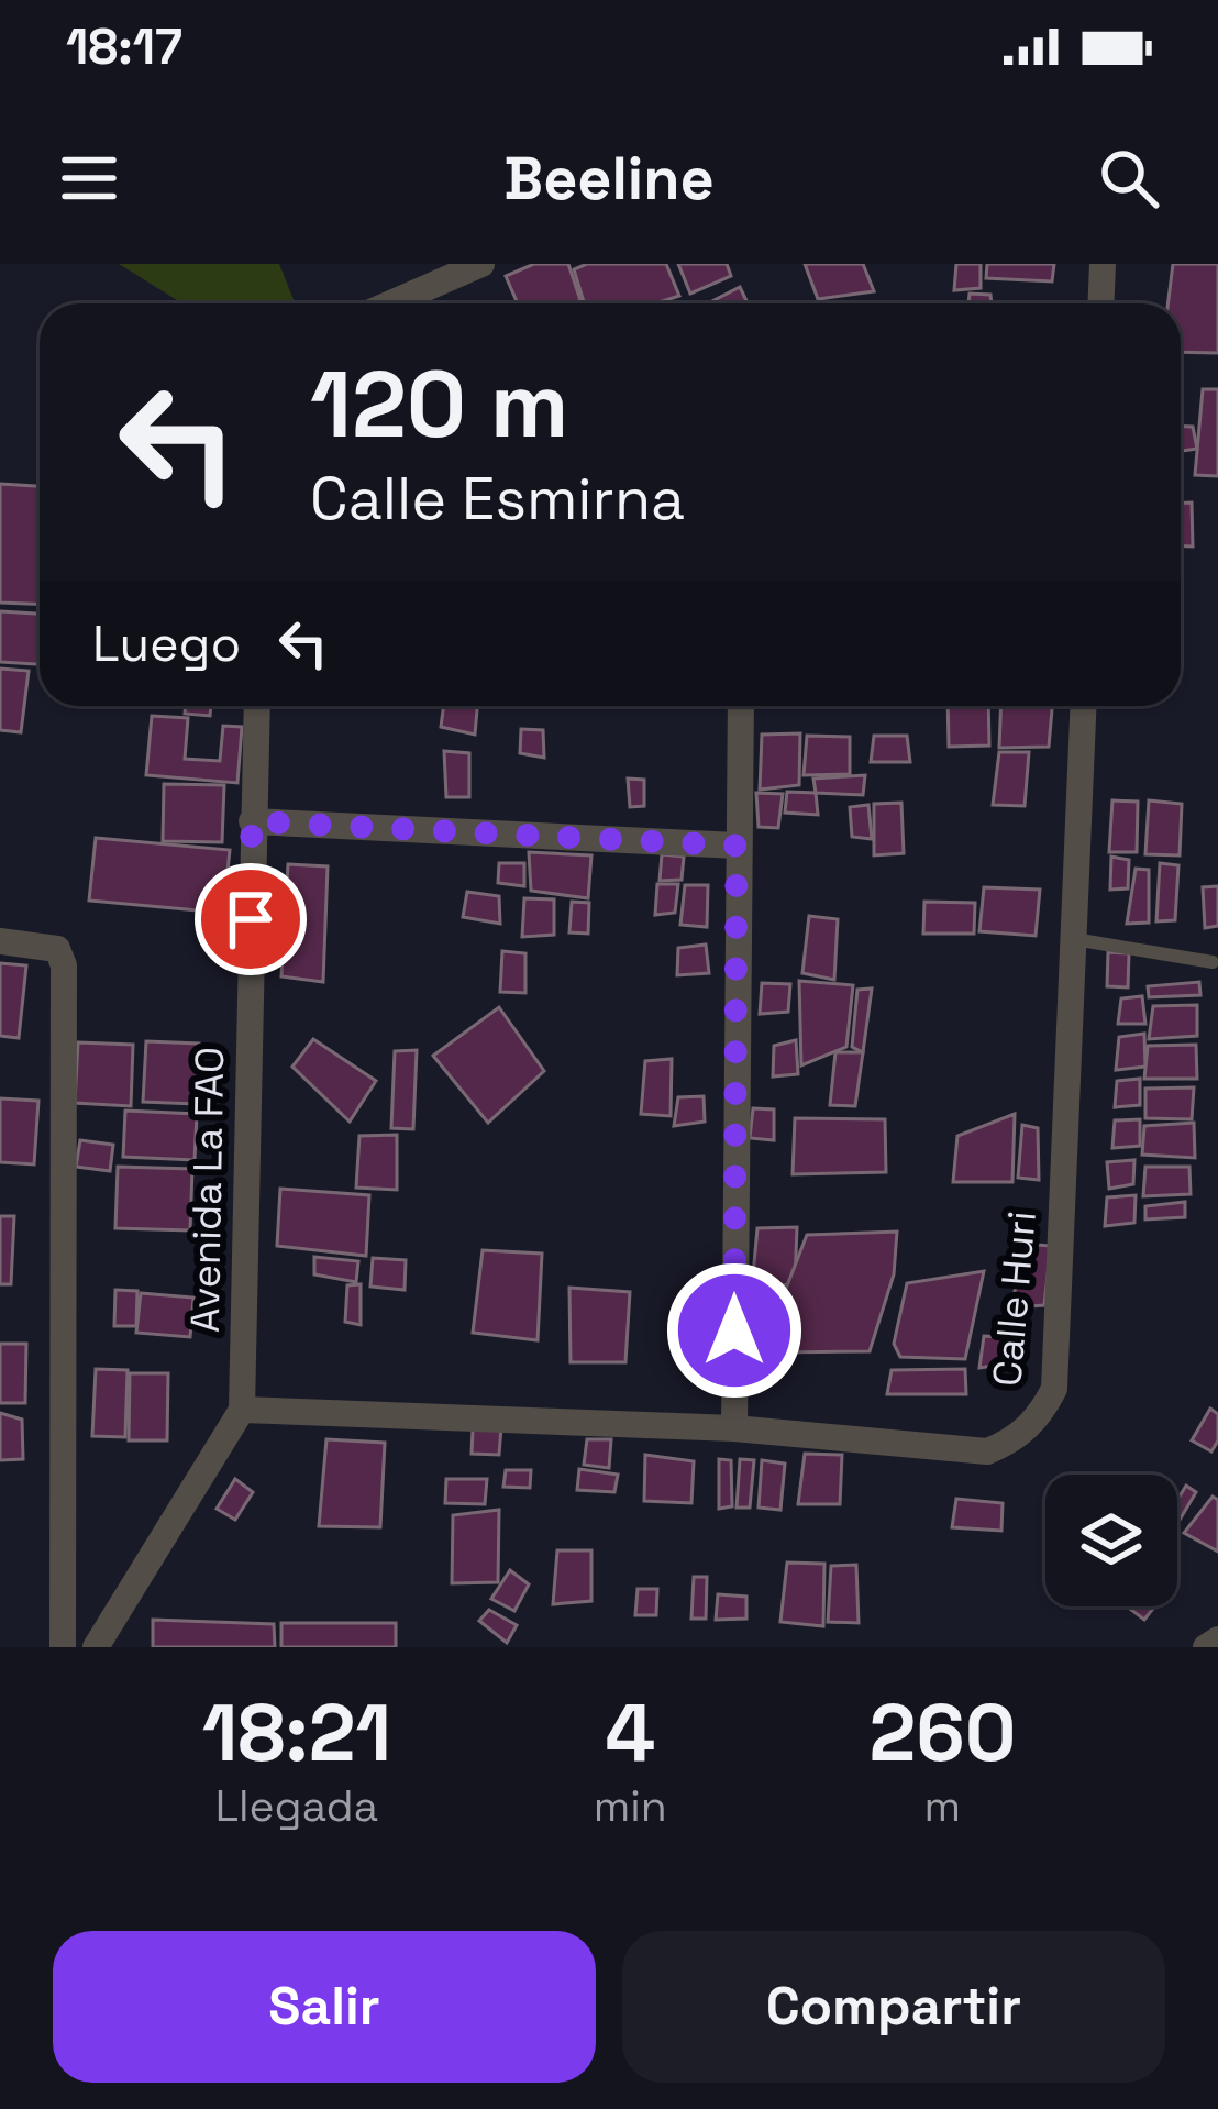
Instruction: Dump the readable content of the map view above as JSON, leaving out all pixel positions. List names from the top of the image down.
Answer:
{
  "streets": {
    "street": ["Avenida La FAO", "Calle Huri"]
  },
  "crossings": [
    ["Avenida La FAO", "Calle Huri"]
  ],
  "page": {
    "status": "18:17",
    "header": "Beeline",
    "turn": ["120 m", "Calle Esmirna"],
    "then": "Luego",
    "eta": [
      "18:21",
      "Llegada",
      "4",
      "min",
      "260",
      "m"
    ],
    "buttons": ["Salir", "Compartir"]
  }
}
